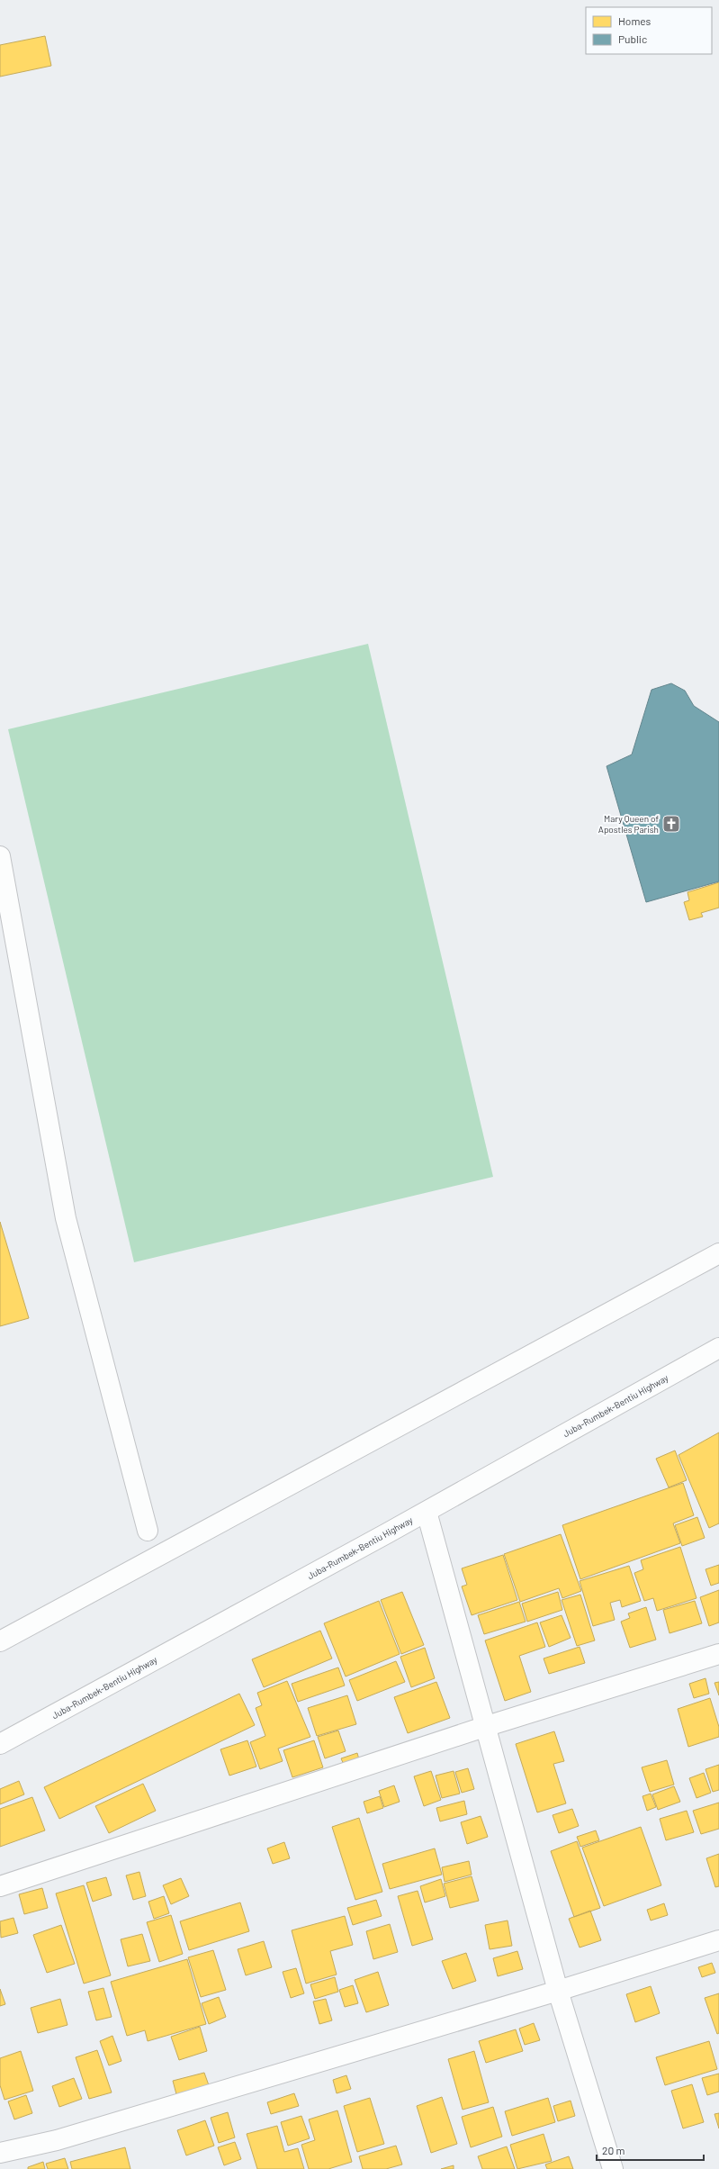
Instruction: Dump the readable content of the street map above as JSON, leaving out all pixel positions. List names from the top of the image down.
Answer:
{
  "streets": {
    "main road": ["Juba-Rumbek-Bentiu Highway"]
  },
  "places": {
    "church": ["Mary Queen of Apostles Parish"]
  },
  "legend": ["Homes", "Public"],
  "scale_bar": "20 m"
}
